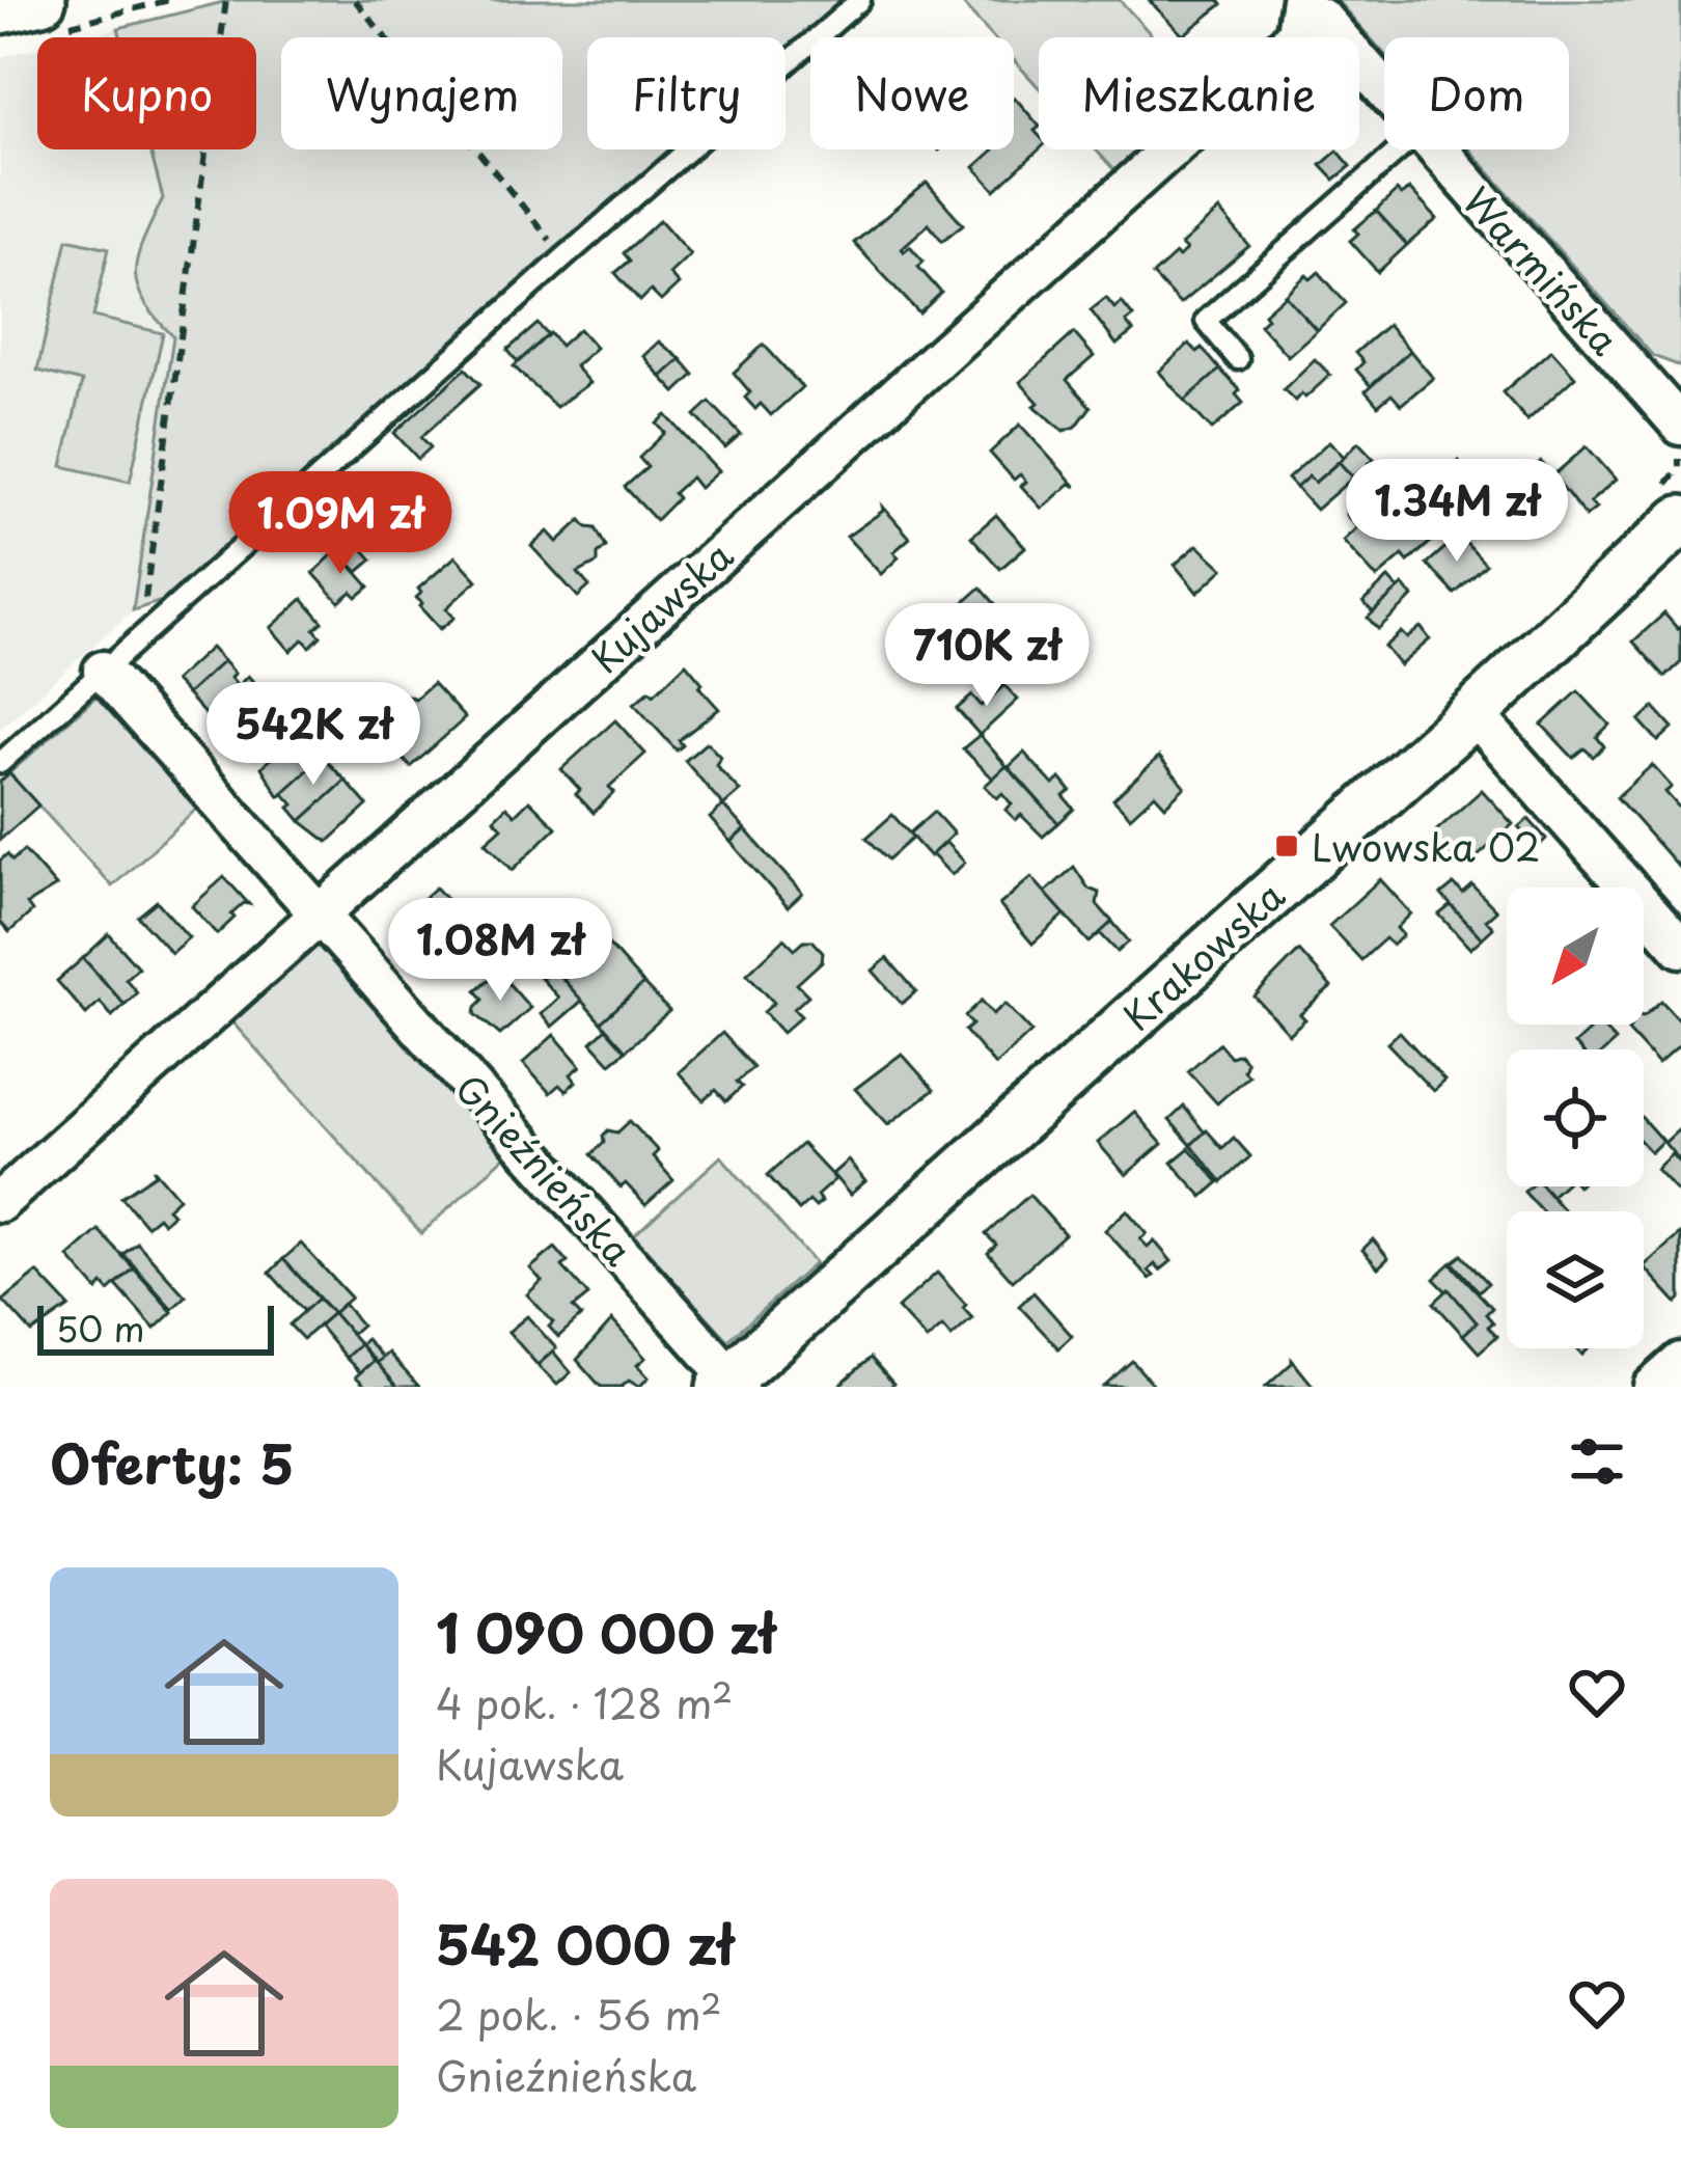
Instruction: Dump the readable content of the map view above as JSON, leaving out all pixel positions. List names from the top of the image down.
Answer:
{
  "streets": {
    "street": [
      "Warmińska",
      "Kujawska",
      "Krakowska",
      "Gnieźnieńska"
    ]
  },
  "crossings": [
    ["Warmińska", "Kujawska"],
    ["Kujawska", "Gnieźnieńska"],
    ["Krakowska", "Gnieźnieńska"]
  ],
  "places": {
    "transit": ["Lwowska 02"]
  },
  "scale_bar": "50 m",
  "north": "bottom left",
  "page": {
    "chip": [
      "Kupno",
      "Wynajem",
      "Filtry",
      "Nowe",
      "Mieszkanie",
      "Dom"
    ],
    "price": [
      "1.34M zł",
      "1.09M zł",
      "710K zł",
      "542K zł",
      "1.08M zł"
    ],
    "scale": "50 m",
    "heading": "Oferty: 5",
    "list": [
      {
        "name": "1 090 000 zł",
        "note": "4 pok. · 128 m² · Kujawska"
      },
      {
        "name": "542 000 zł",
        "note": "2 pok. · 56 m² · Gnieźnieńska"
      }
    ]
  }
}
